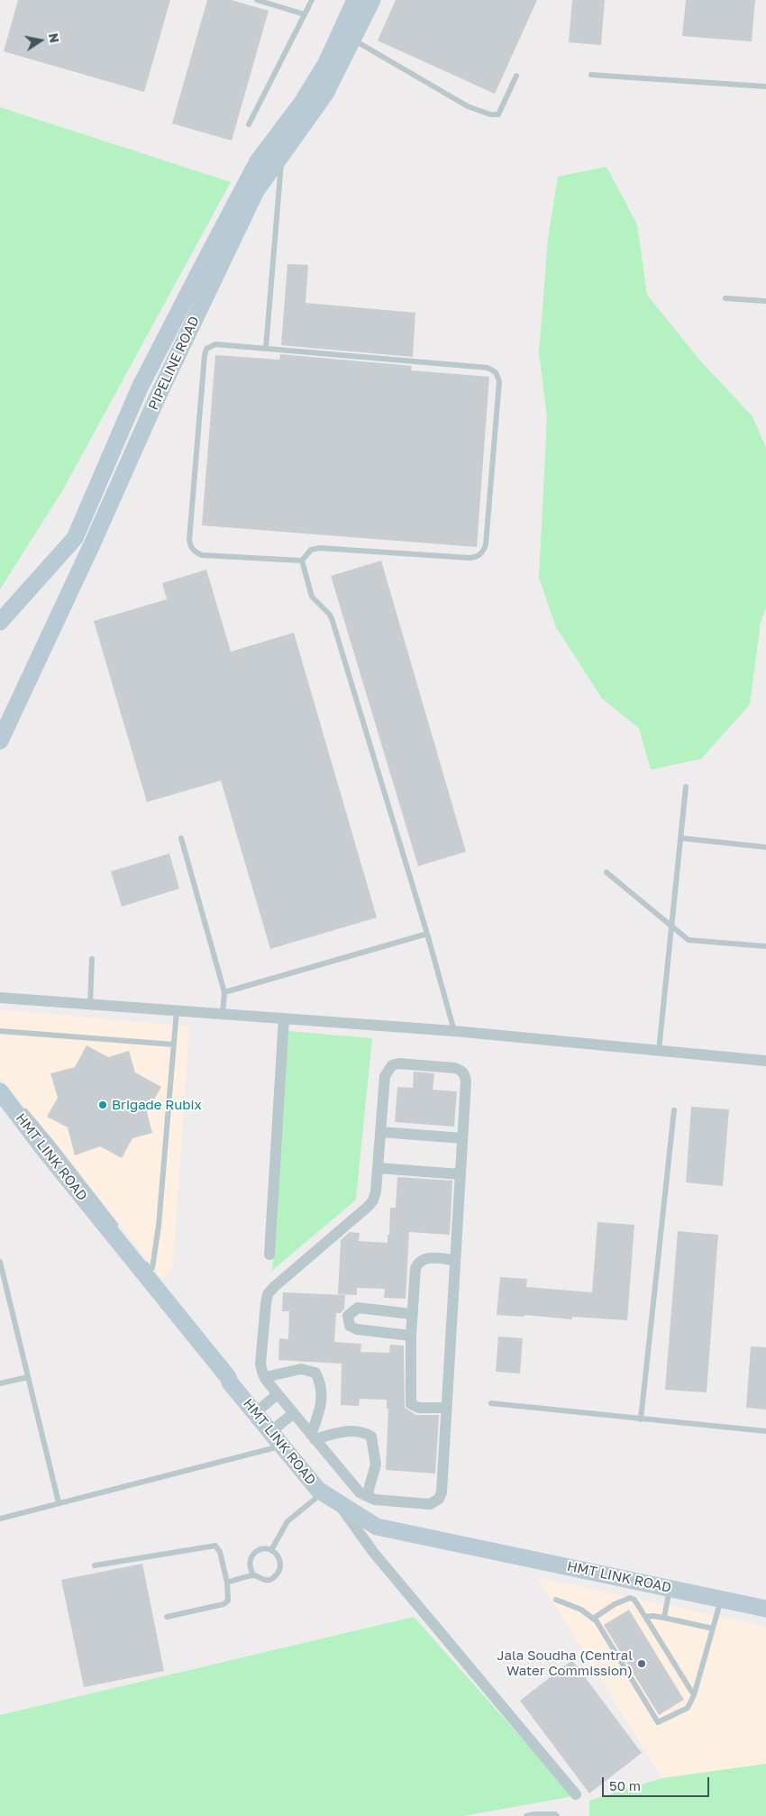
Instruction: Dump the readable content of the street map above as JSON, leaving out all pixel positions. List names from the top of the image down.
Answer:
{
  "streets": {
    "main road": ["PIPELINE ROAD", "HMT LINK ROAD"]
  },
  "places": ["Brigade Rubix", "Jala Soudha (Central Water Commission)"],
  "scale_bar": "50 m",
  "north": "right"
}
